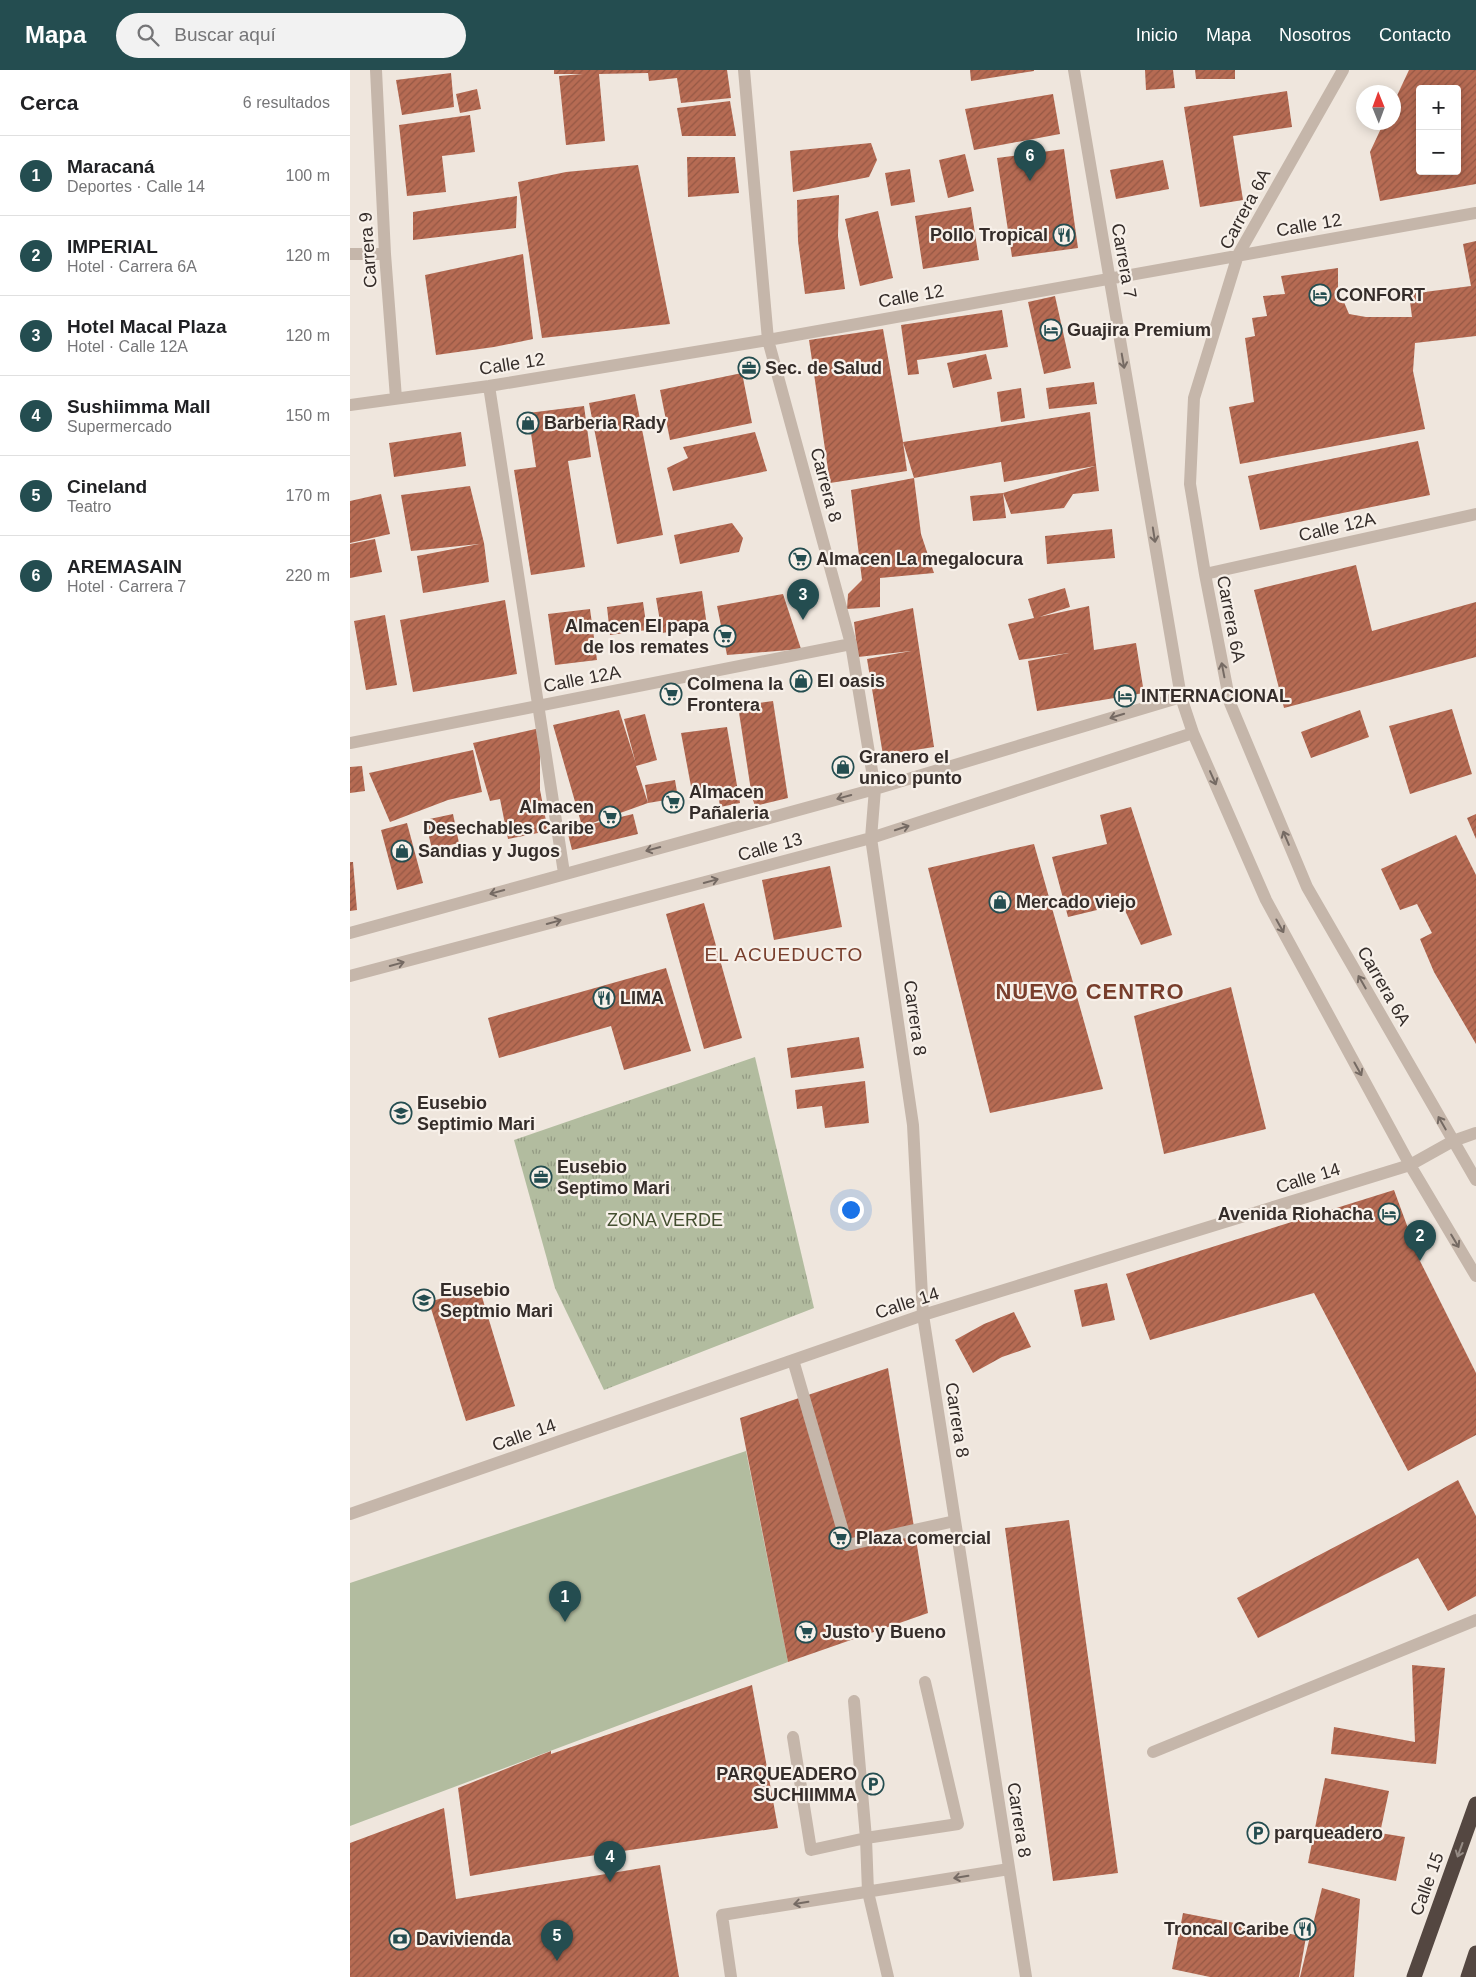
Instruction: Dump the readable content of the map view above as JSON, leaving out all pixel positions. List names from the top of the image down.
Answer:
{
  "streets": {
    "highway": ["Calle 15"],
    "street": [
      "Carrera 6A",
      "Calle 12",
      "Carrera 9",
      "Carrera 7",
      "Carrera 8",
      "Calle 12A",
      "Calle 13",
      "Calle 14"
    ]
  },
  "crossings": [
    ["Carrera 6A", "Calle 12"],
    ["Carrera 6A", "Calle 12A"],
    ["Carrera 6A", "Calle 14"],
    ["Calle 12", "Carrera 9"],
    ["Calle 12", "Carrera 7"],
    ["Calle 12", "Carrera 8"],
    ["Carrera 7", "Calle 13"],
    ["Carrera 8", "Calle 12A"],
    ["Carrera 8", "Calle 13"],
    ["Carrera 8", "Calle 14"]
  ],
  "one_way": ["Carrera 7", "Calle 15"],
  "districts": ["EL ACUEDUCTO", "NUEVO CENTRO"],
  "parks": ["ZONA VERDE"],
  "places": {
    "restaurant": ["Pollo Tropical", "LIMA", "Troncal Caribe"],
    "hotel": [
      "CONFORT",
      "Guajira Premium",
      "INTERNACIONAL",
      "Avenida Riohacha"
    ],
    "office": ["Sec. de Salud", "Eusebio Septimo Mari"],
    "shop": [
      "Barberia Rady",
      "El oasis",
      "Granero el unico punto",
      "Sandias y Jugos",
      "Mercado viejo"
    ],
    "supermarket": [
      "Almacen La megalocura",
      "Almacen El papa de los remates",
      "Colmena la Frontera",
      "Almacen Pañaleria",
      "Almacen Desechables Caribe",
      "Plaza comercial",
      "Justo y Bueno"
    ],
    "school or university": ["Eusebio Septimio Mari", "Eusebio Septmio Mari"],
    "parking": ["PARQUEADERO SUCHIIMMA", "parqueadero"],
    "bank": ["Davivienda"]
  },
  "north": "top",
  "page": {
    "header": "Mapa",
    "search": "Buscar aquí",
    "nav": [
      "Inicio",
      "Mapa",
      "Nosotros",
      "Contacto"
    ],
    "heading": ["Cerca", "6 resultados"],
    "map_buttons": ["+", "−"],
    "list": [
      {
        "mark": "1",
        "name": "Maracaná",
        "note": "Deportes · Calle 14",
        "value": "100 m"
      },
      {
        "mark": "2",
        "name": "IMPERIAL",
        "note": "Hotel · Carrera 6A",
        "value": "120 m"
      },
      {
        "mark": "3",
        "name": "Hotel Macal Plaza",
        "note": "Hotel · Calle 12A",
        "value": "120 m"
      },
      {
        "mark": "4",
        "name": "Sushiimma Mall",
        "note": "Supermercado",
        "value": "150 m"
      },
      {
        "mark": "5",
        "name": "Cineland",
        "note": "Teatro",
        "value": "170 m"
      },
      {
        "mark": "6",
        "name": "AREMASAIN",
        "note": "Hotel · Carrera 7",
        "value": "220 m"
      }
    ],
    "pins": [
      "6",
      "3",
      "2",
      "1",
      "4",
      "5"
    ]
  }
}
